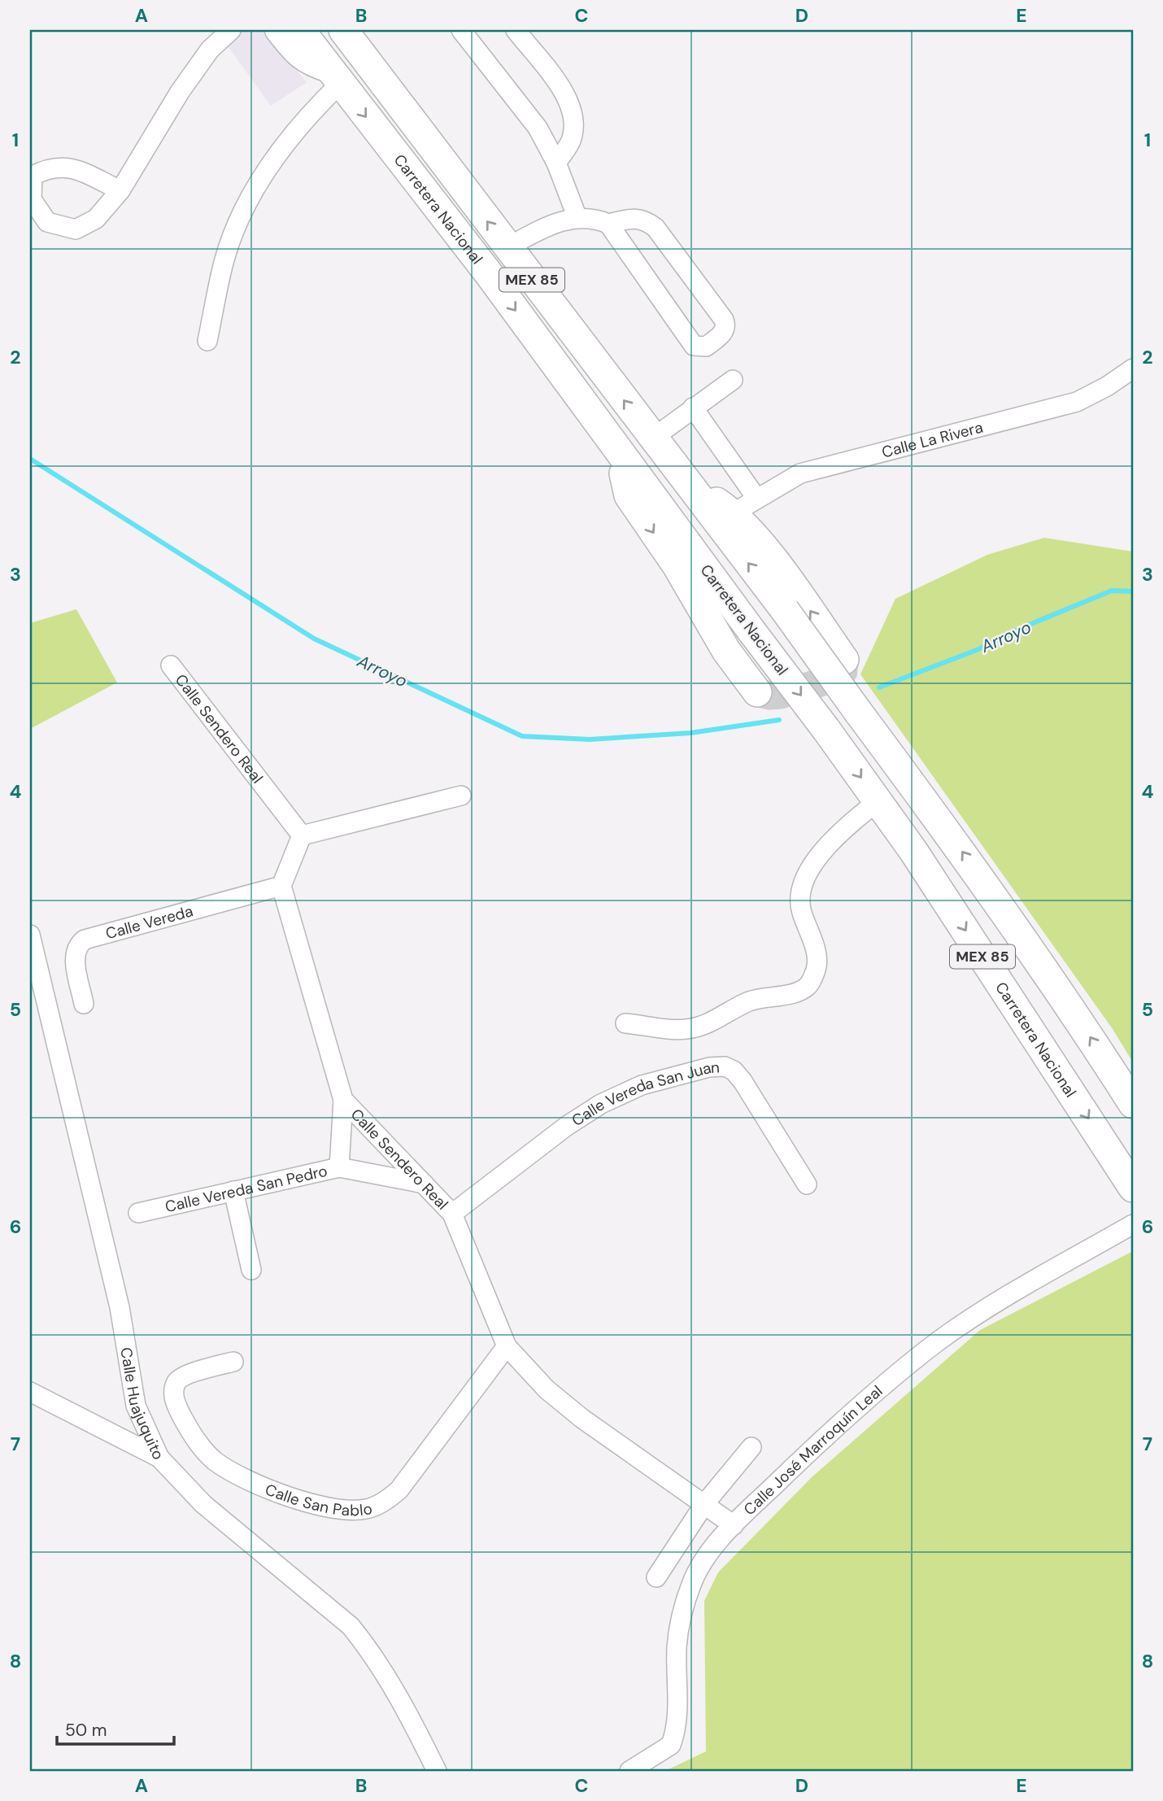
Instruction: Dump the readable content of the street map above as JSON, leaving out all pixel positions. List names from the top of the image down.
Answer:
{
  "streets": {
    "highway": ["Carretera Nacional", "MEX 85"],
    "street": [
      "Calle La Rivera",
      "Calle Sendero Real",
      "Calle Vereda",
      "Calle Vereda San Juan",
      "Calle Vereda San Pedro",
      "Calle Huajuquito",
      "Calle José Marroquín Leal",
      "Calle San Pablo"
    ]
  },
  "crossings": [
    ["Carretera Nacional", "MEX 85"],
    ["MEX 85", "Calle La Rivera"],
    ["Calle Sendero Real", "Calle Vereda"],
    ["Calle Sendero Real", "Calle Vereda San Juan"],
    ["Calle Sendero Real", "Calle Vereda San Pedro"],
    ["Calle Sendero Real", "Calle José Marroquín Leal"],
    ["Calle Sendero Real", "Calle San Pablo"]
  ],
  "water": ["Arroyo"],
  "scale_bar": "50 m",
  "grid": {
    "columns": [
      "A",
      "B",
      "C",
      "D",
      "E"
    ],
    "rows": [
      "1",
      "2",
      "3",
      "4",
      "5",
      "6",
      "7",
      "8"
    ]
  }
}
